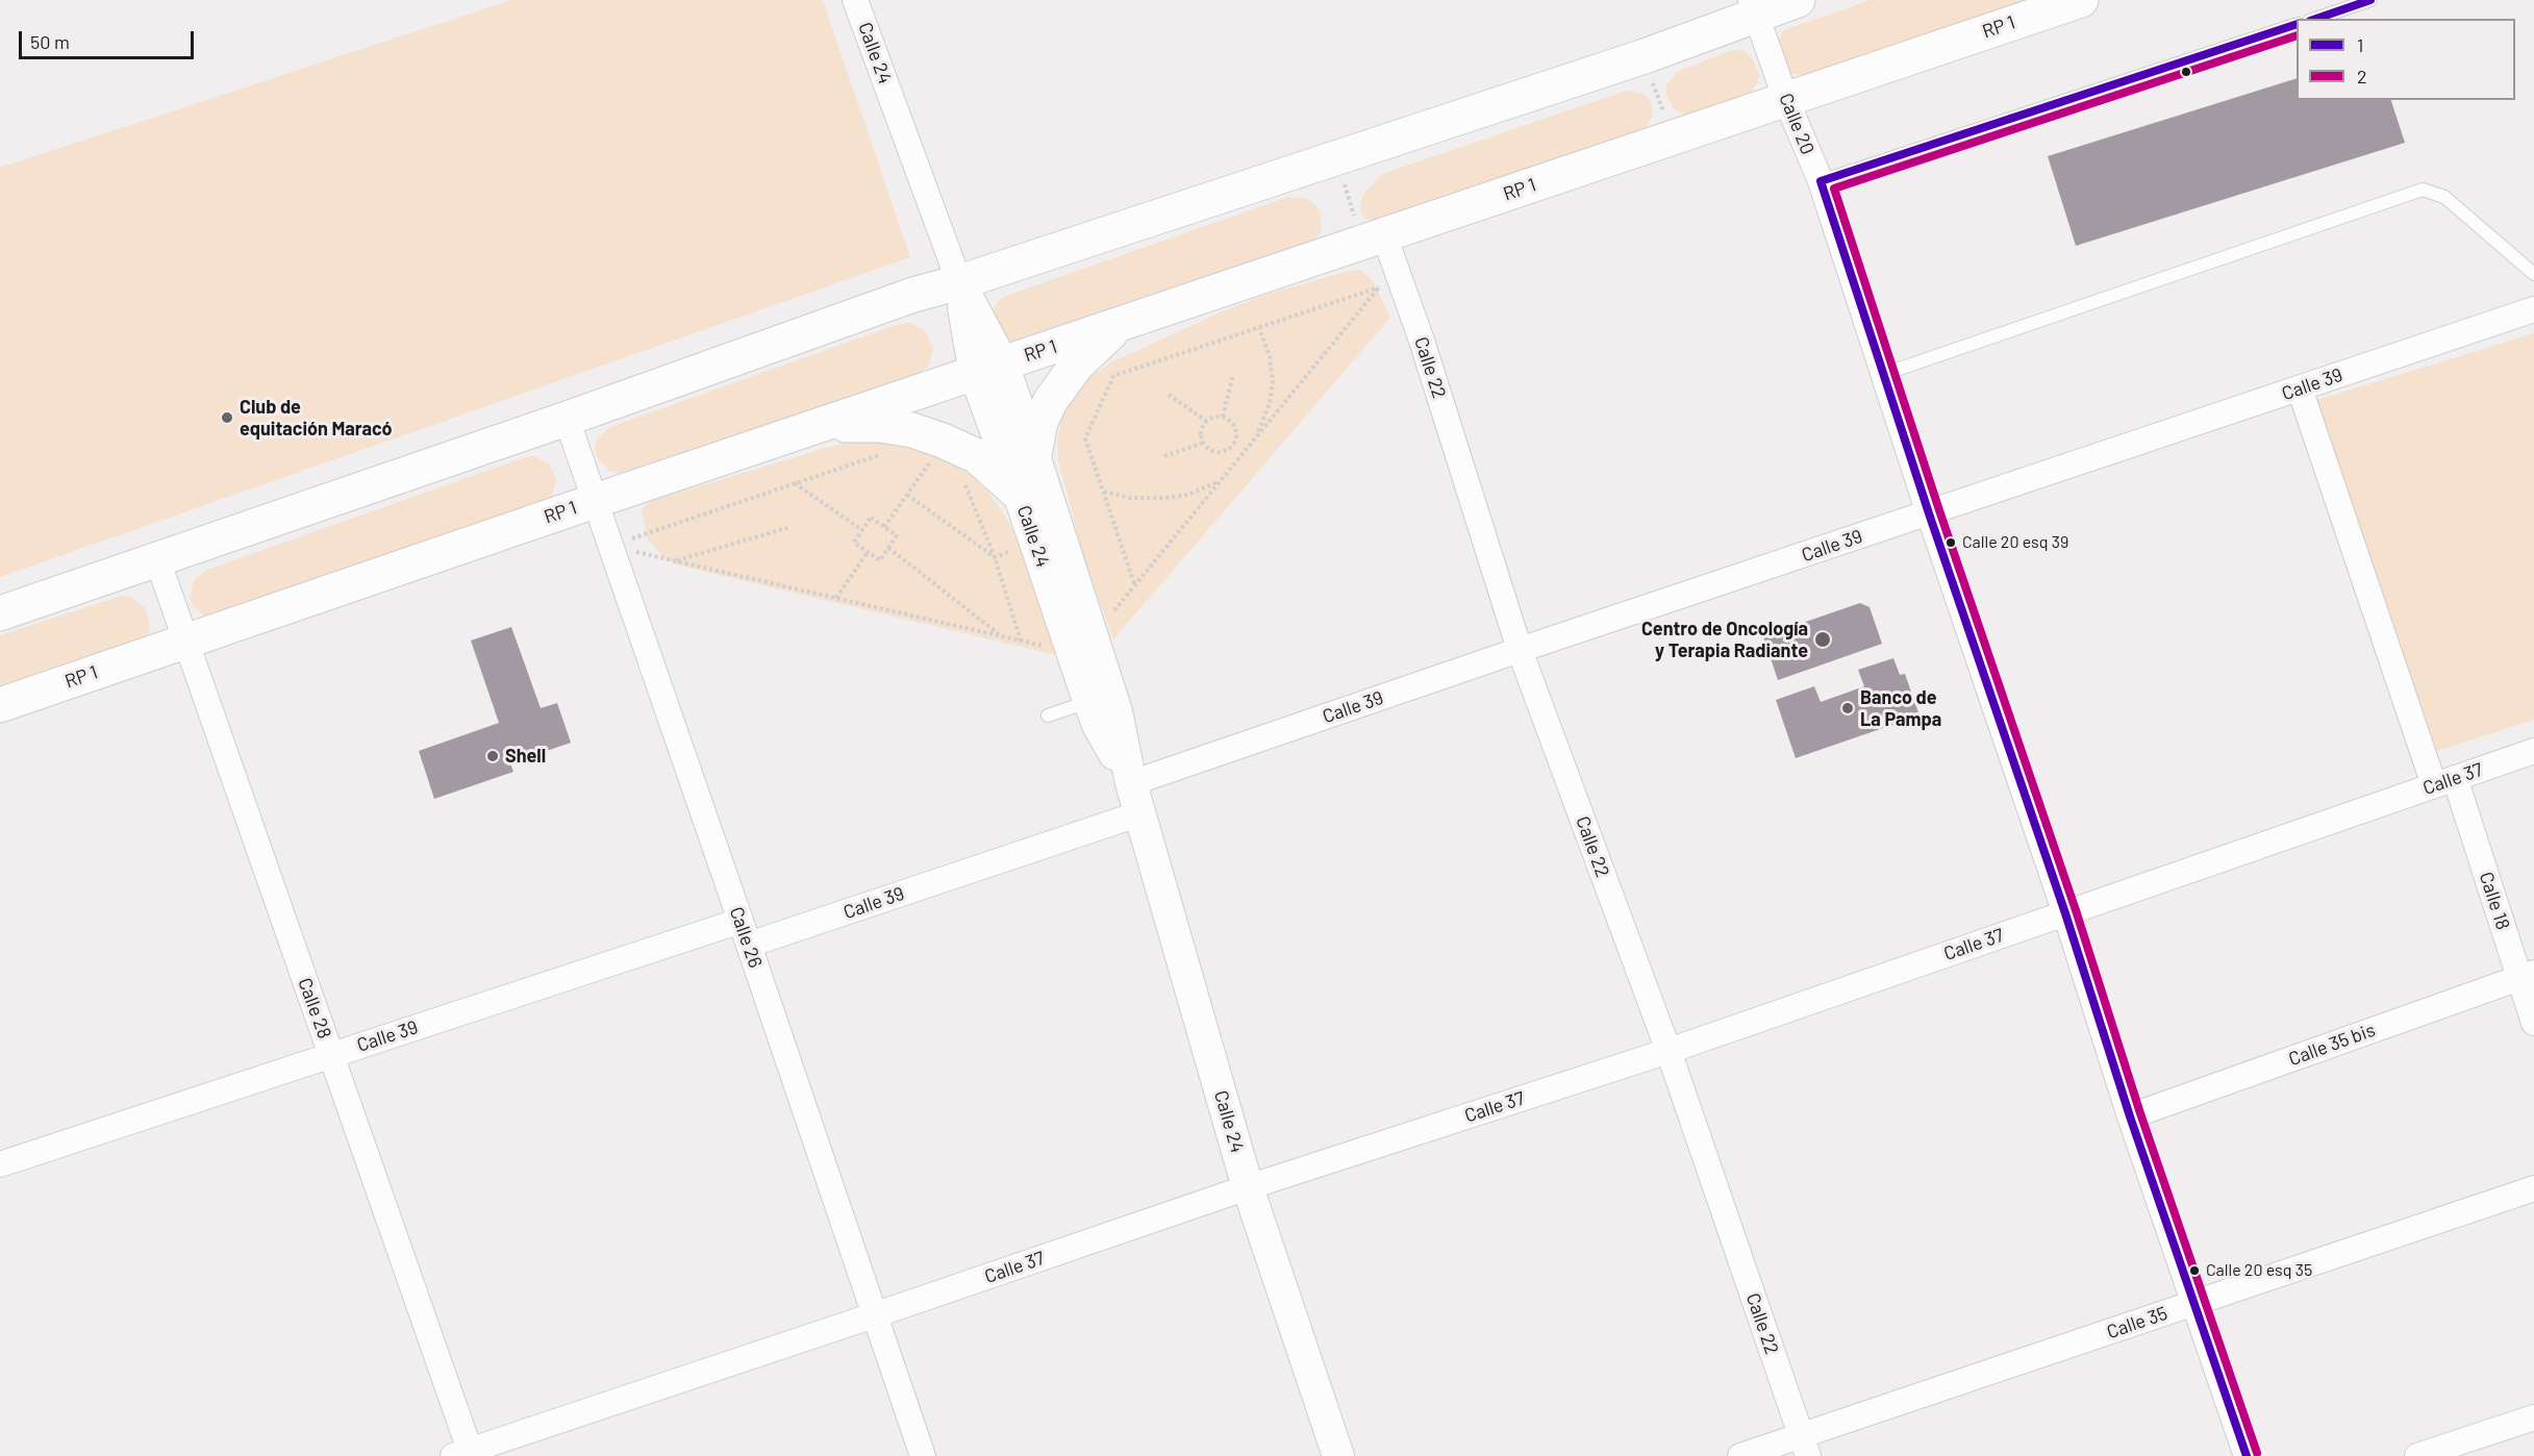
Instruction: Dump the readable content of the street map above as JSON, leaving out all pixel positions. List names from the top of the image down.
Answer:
{
  "streets": {
    "main road": ["RP 1"],
    "street": [
      "Calle 24",
      "Calle 20",
      "Calle 22",
      "Calle 39",
      "Calle 37",
      "Calle 18",
      "Calle 26",
      "Calle 28",
      "Calle 35 bis",
      "Calle 35"
    ]
  },
  "crossings": [
    ["RP 1", "Calle 24"],
    ["RP 1", "Calle 20"],
    ["RP 1", "Calle 22"],
    ["RP 1", "Calle 26"],
    ["RP 1", "Calle 28"],
    ["Calle 24", "Calle 39"],
    ["Calle 24", "Calle 37"],
    ["Calle 20", "Calle 39"],
    ["Calle 20", "Calle 37"],
    ["Calle 20", "Calle 35 bis"],
    ["Calle 20", "Calle 35"],
    ["Calle 22", "Calle 39"],
    ["Calle 22", "Calle 37"],
    ["Calle 22", "Calle 35"],
    ["Calle 39", "Calle 18"],
    ["Calle 39", "Calle 26"],
    ["Calle 39", "Calle 28"],
    ["Calle 37", "Calle 18"],
    ["Calle 37", "Calle 26"],
    ["Calle 37", "Calle 28"],
    ["Calle 18", "Calle 35 bis"]
  ],
  "places": [
    "Club de equitación Maracó",
    "Calle 20 esq 39",
    "Centro de Oncología y Terapia Radiante",
    "Banco de La Pampa",
    "Shell",
    "Calle 20 esq 35"
  ],
  "lines": ["transit line 1", "transit line 2"],
  "legend": ["1", "2"],
  "scale_bar": "50 m"
}
